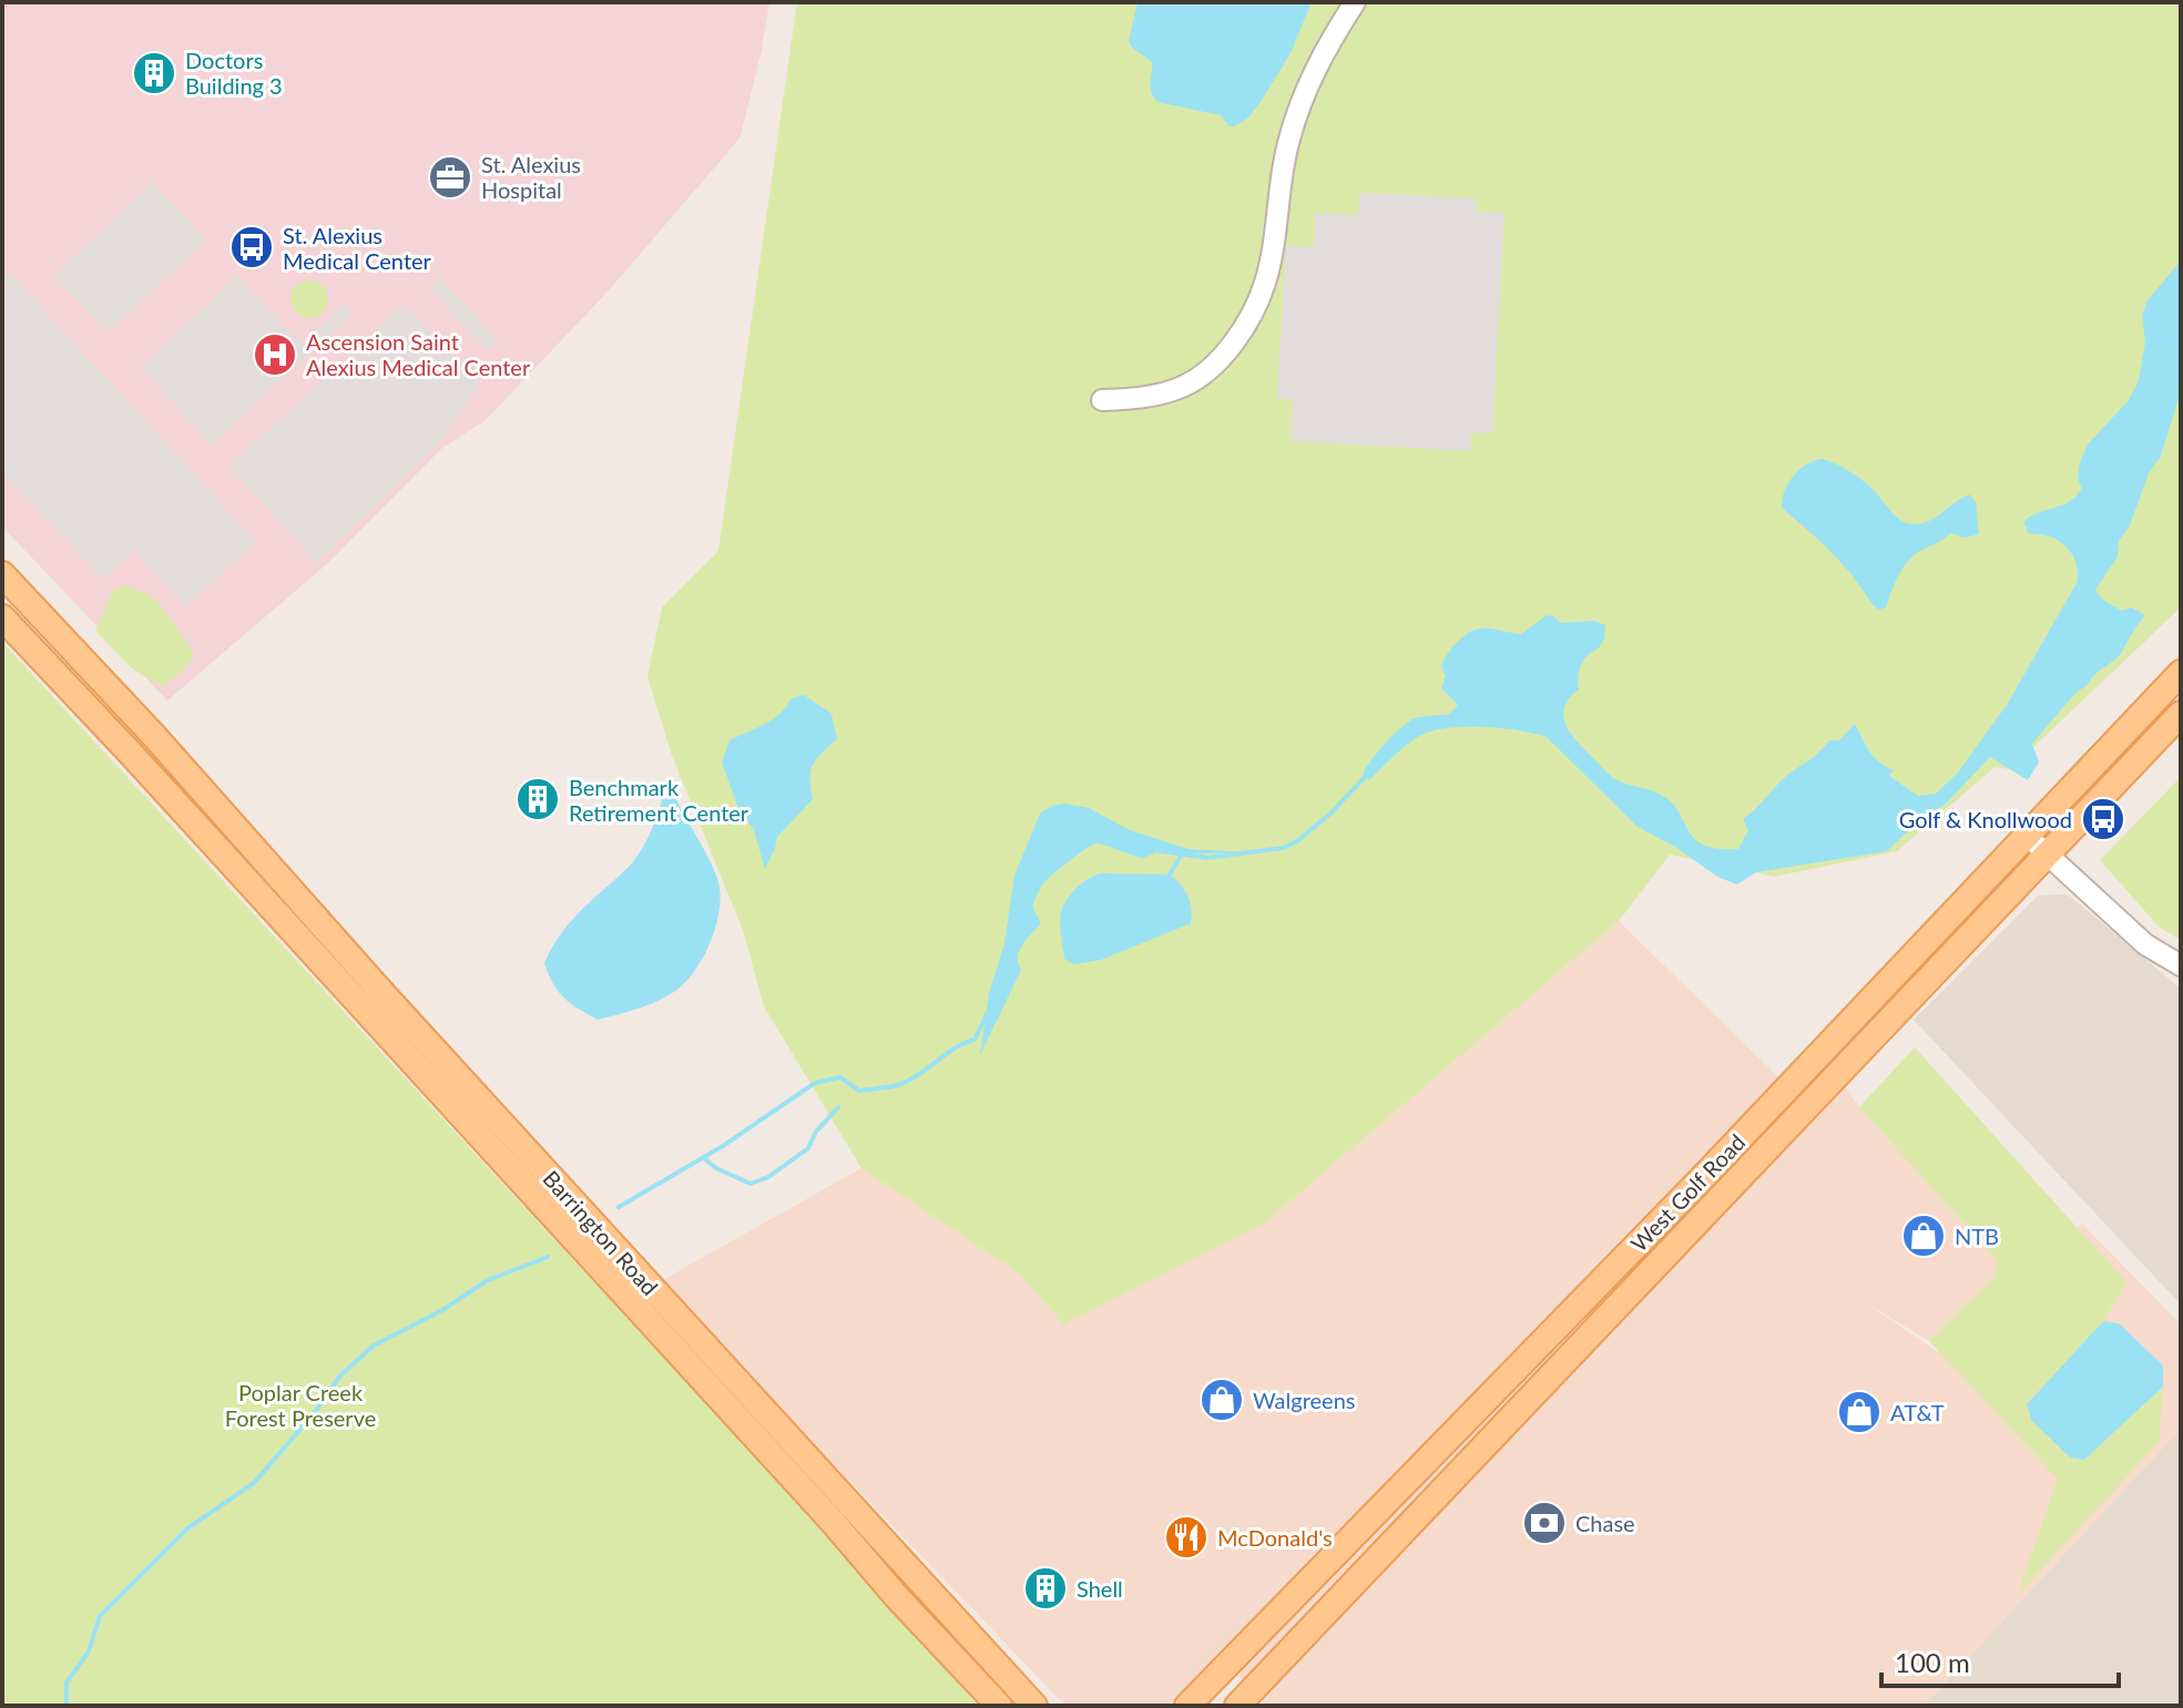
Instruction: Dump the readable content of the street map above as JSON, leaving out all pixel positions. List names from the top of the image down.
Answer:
{
  "streets": {
    "main road": ["West Golf Road", "Barrington Road"]
  },
  "parks": ["Poplar Creek Forest Preserve"],
  "places": {
    "building": ["Doctors Building 3", "Benchmark Retirement Center", "Shell"],
    "office": ["St. Alexius Hospital"],
    "bus stop": ["St. Alexius Medical Center", "Golf & Knollwood"],
    "hospital": ["Ascension Saint Alexius Medical Center"],
    "shop": ["NTB", "Walgreens", "AT&T"],
    "bank": ["Chase"],
    "restaurant": ["McDonald's"]
  },
  "scale_bar": "100 m"
}
